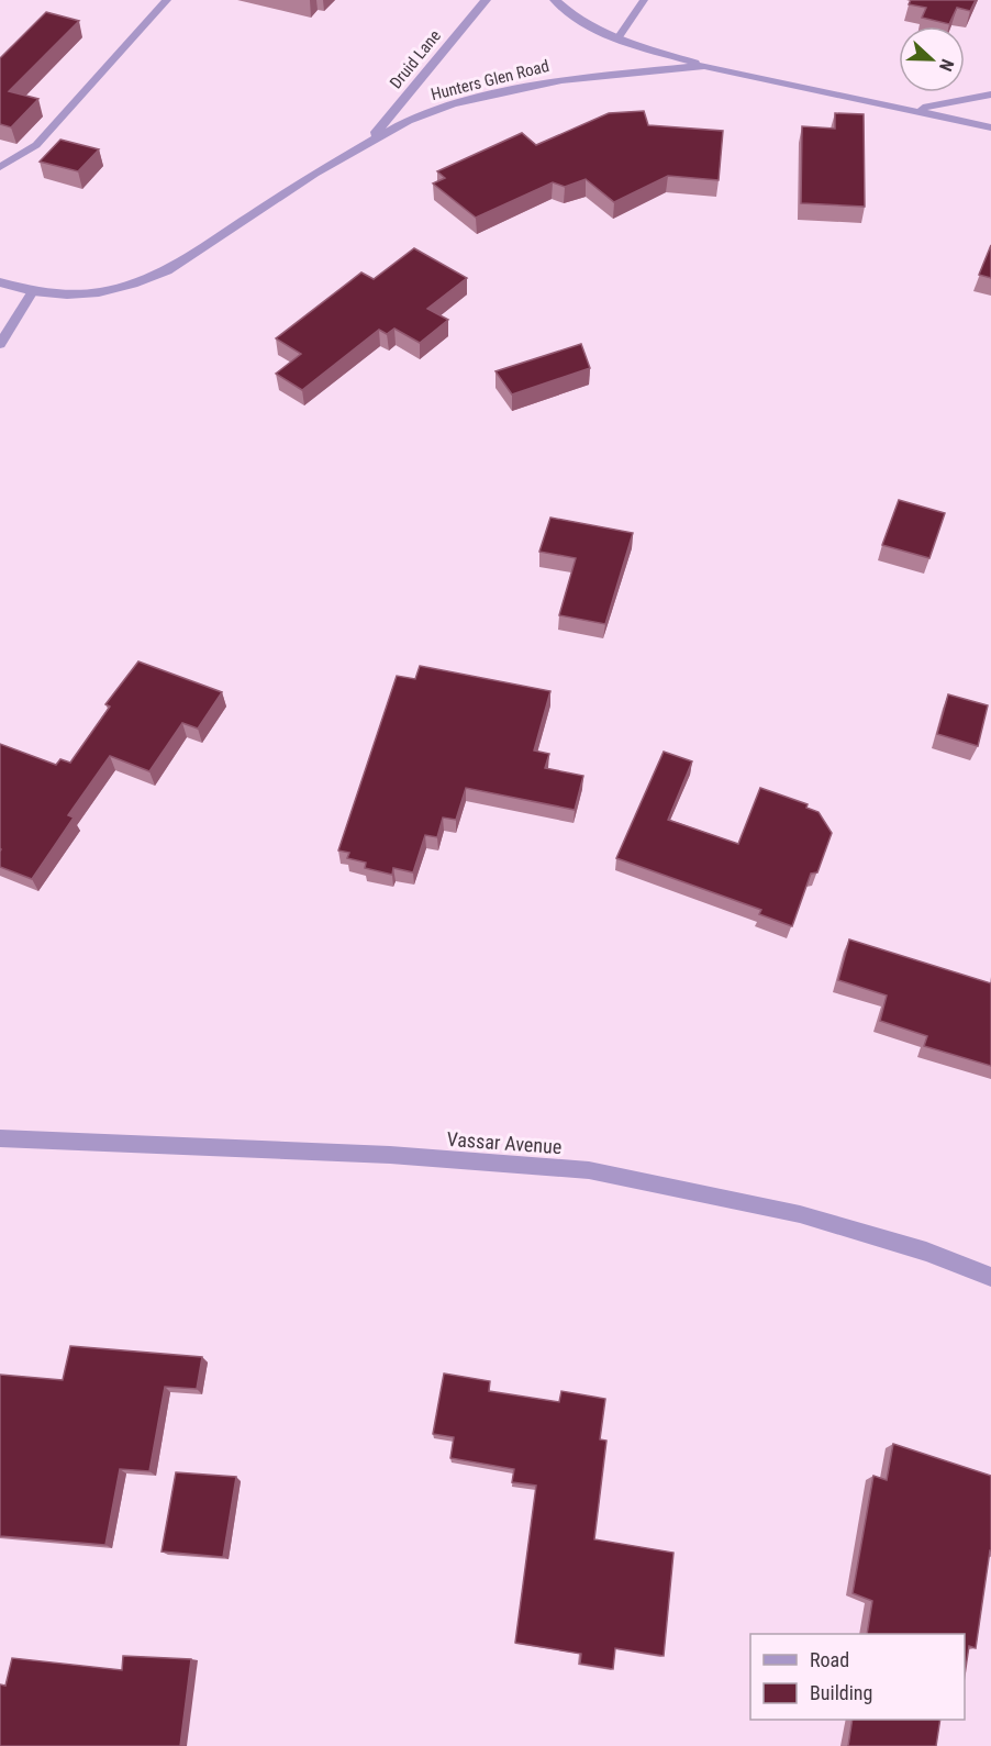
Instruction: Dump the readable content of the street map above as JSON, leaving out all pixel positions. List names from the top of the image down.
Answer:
{
  "streets": {
    "street": ["Druid Lane", "Hunters Glen Road", "Vassar Avenue"]
  },
  "crossings": [
    ["Druid Lane", "Hunters Glen Road"]
  ],
  "legend": ["Road", "Building"],
  "north": "right"
}
